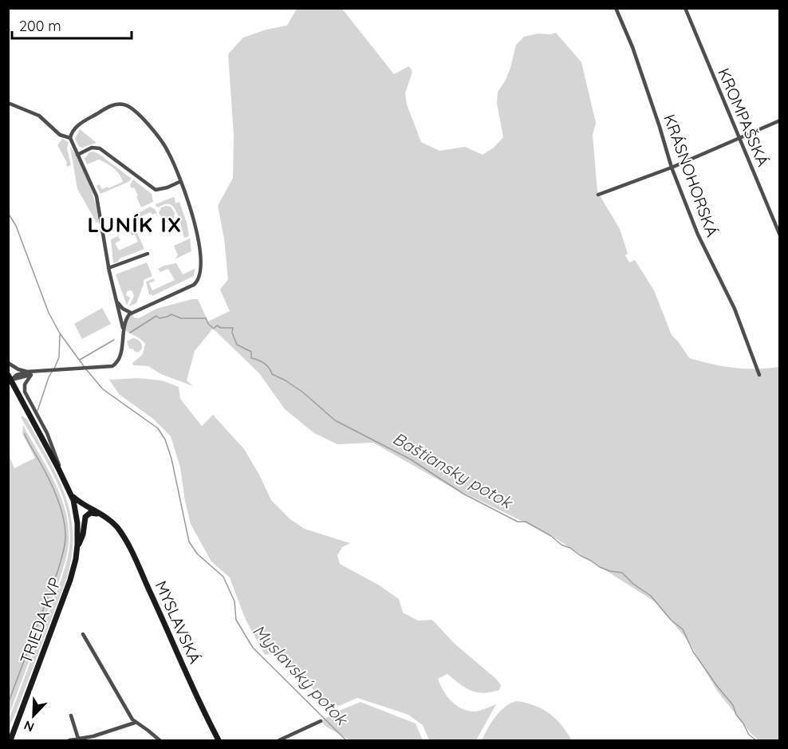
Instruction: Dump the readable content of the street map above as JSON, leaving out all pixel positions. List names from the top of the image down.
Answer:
{
  "streets": {
    "street": [
      "KROMPAŠSKÁ",
      "KRÁSNOHORSKÁ",
      "TRIEDA KVP",
      "MYSLAVSKÁ"
    ]
  },
  "crossings": [
    ["TRIEDA KVP", "MYSLAVSKÁ"]
  ],
  "districts": ["LUNÍK IX"],
  "water": ["Baštiansky potok", "Myslavský potok"],
  "scale_bar": "200 m",
  "north": "bottom left"
}
